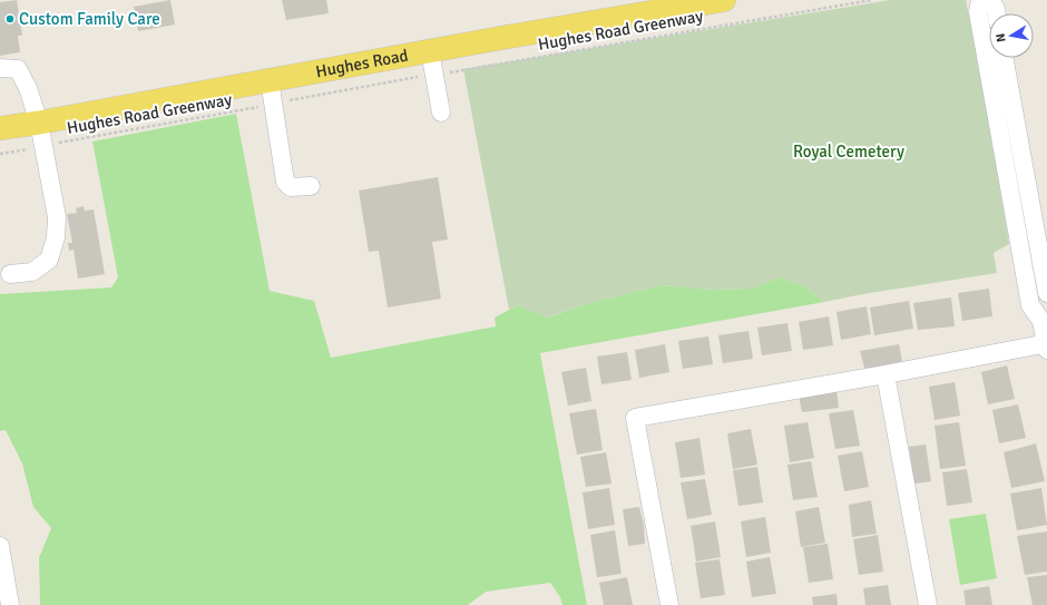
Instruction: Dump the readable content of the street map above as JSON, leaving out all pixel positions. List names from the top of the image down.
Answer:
{
  "streets": {
    "main road": ["Hughes Road"],
    "path": ["Hughes Road Greenway"]
  },
  "parks": ["Royal Cemetery"],
  "places": ["Custom Family Care"],
  "north": "left"
}
